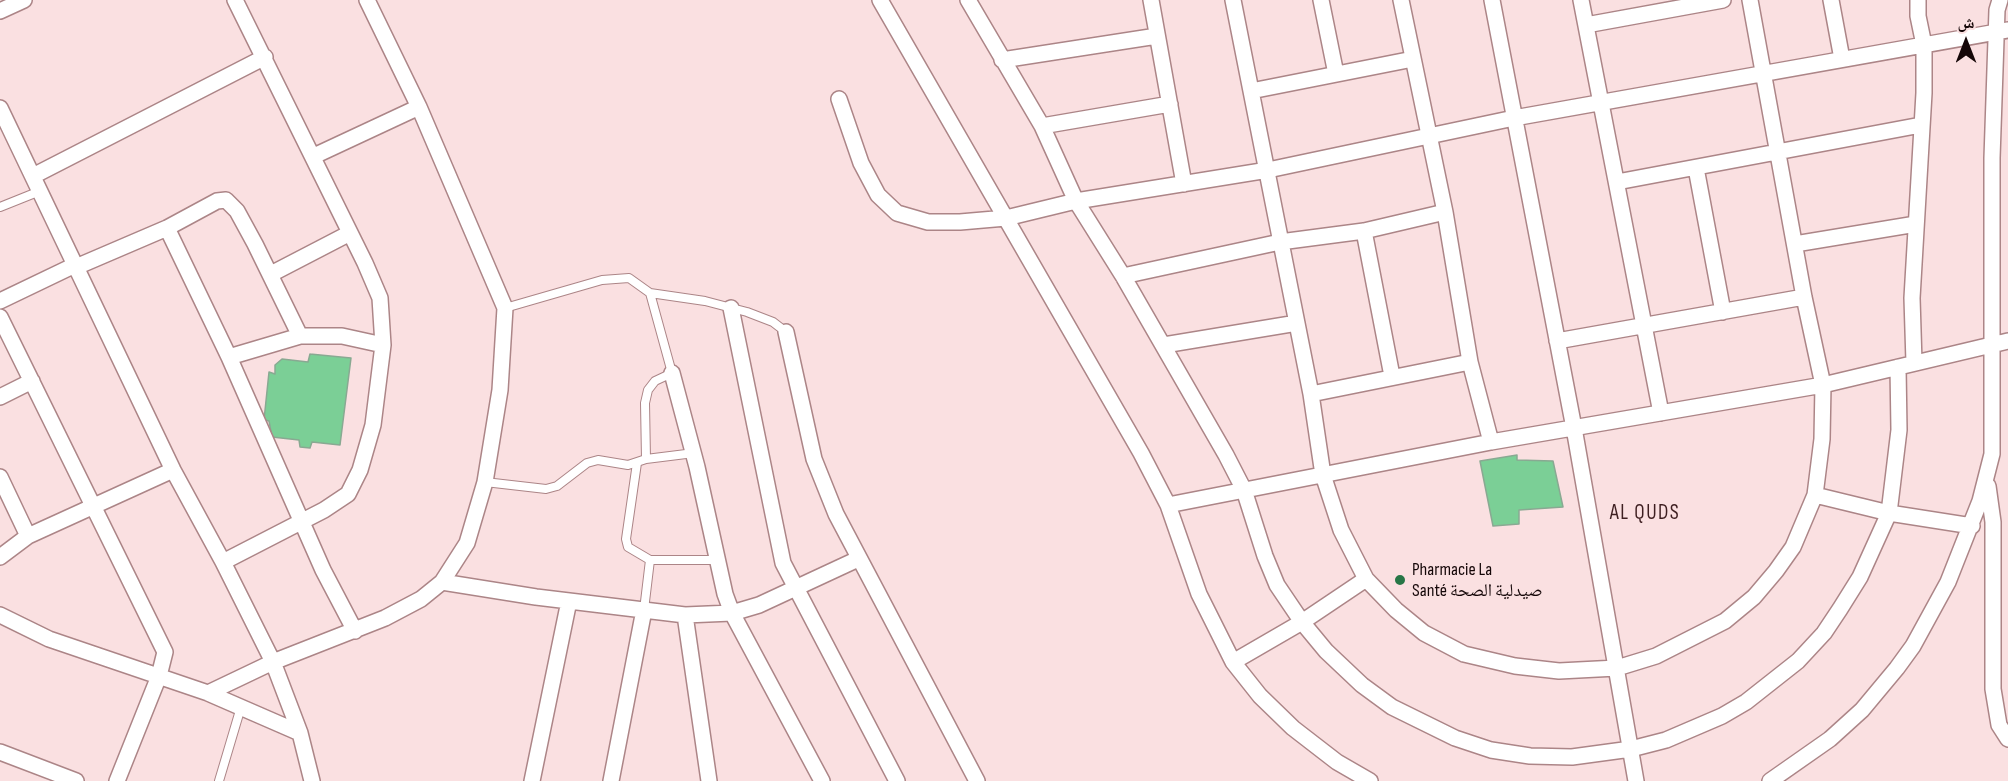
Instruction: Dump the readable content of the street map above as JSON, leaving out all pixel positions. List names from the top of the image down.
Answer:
{
  "districts": ["AL QUDS"],
  "places": ["Pharmacie La Santé صيدلية الصحة"],
  "north": "top"
}
